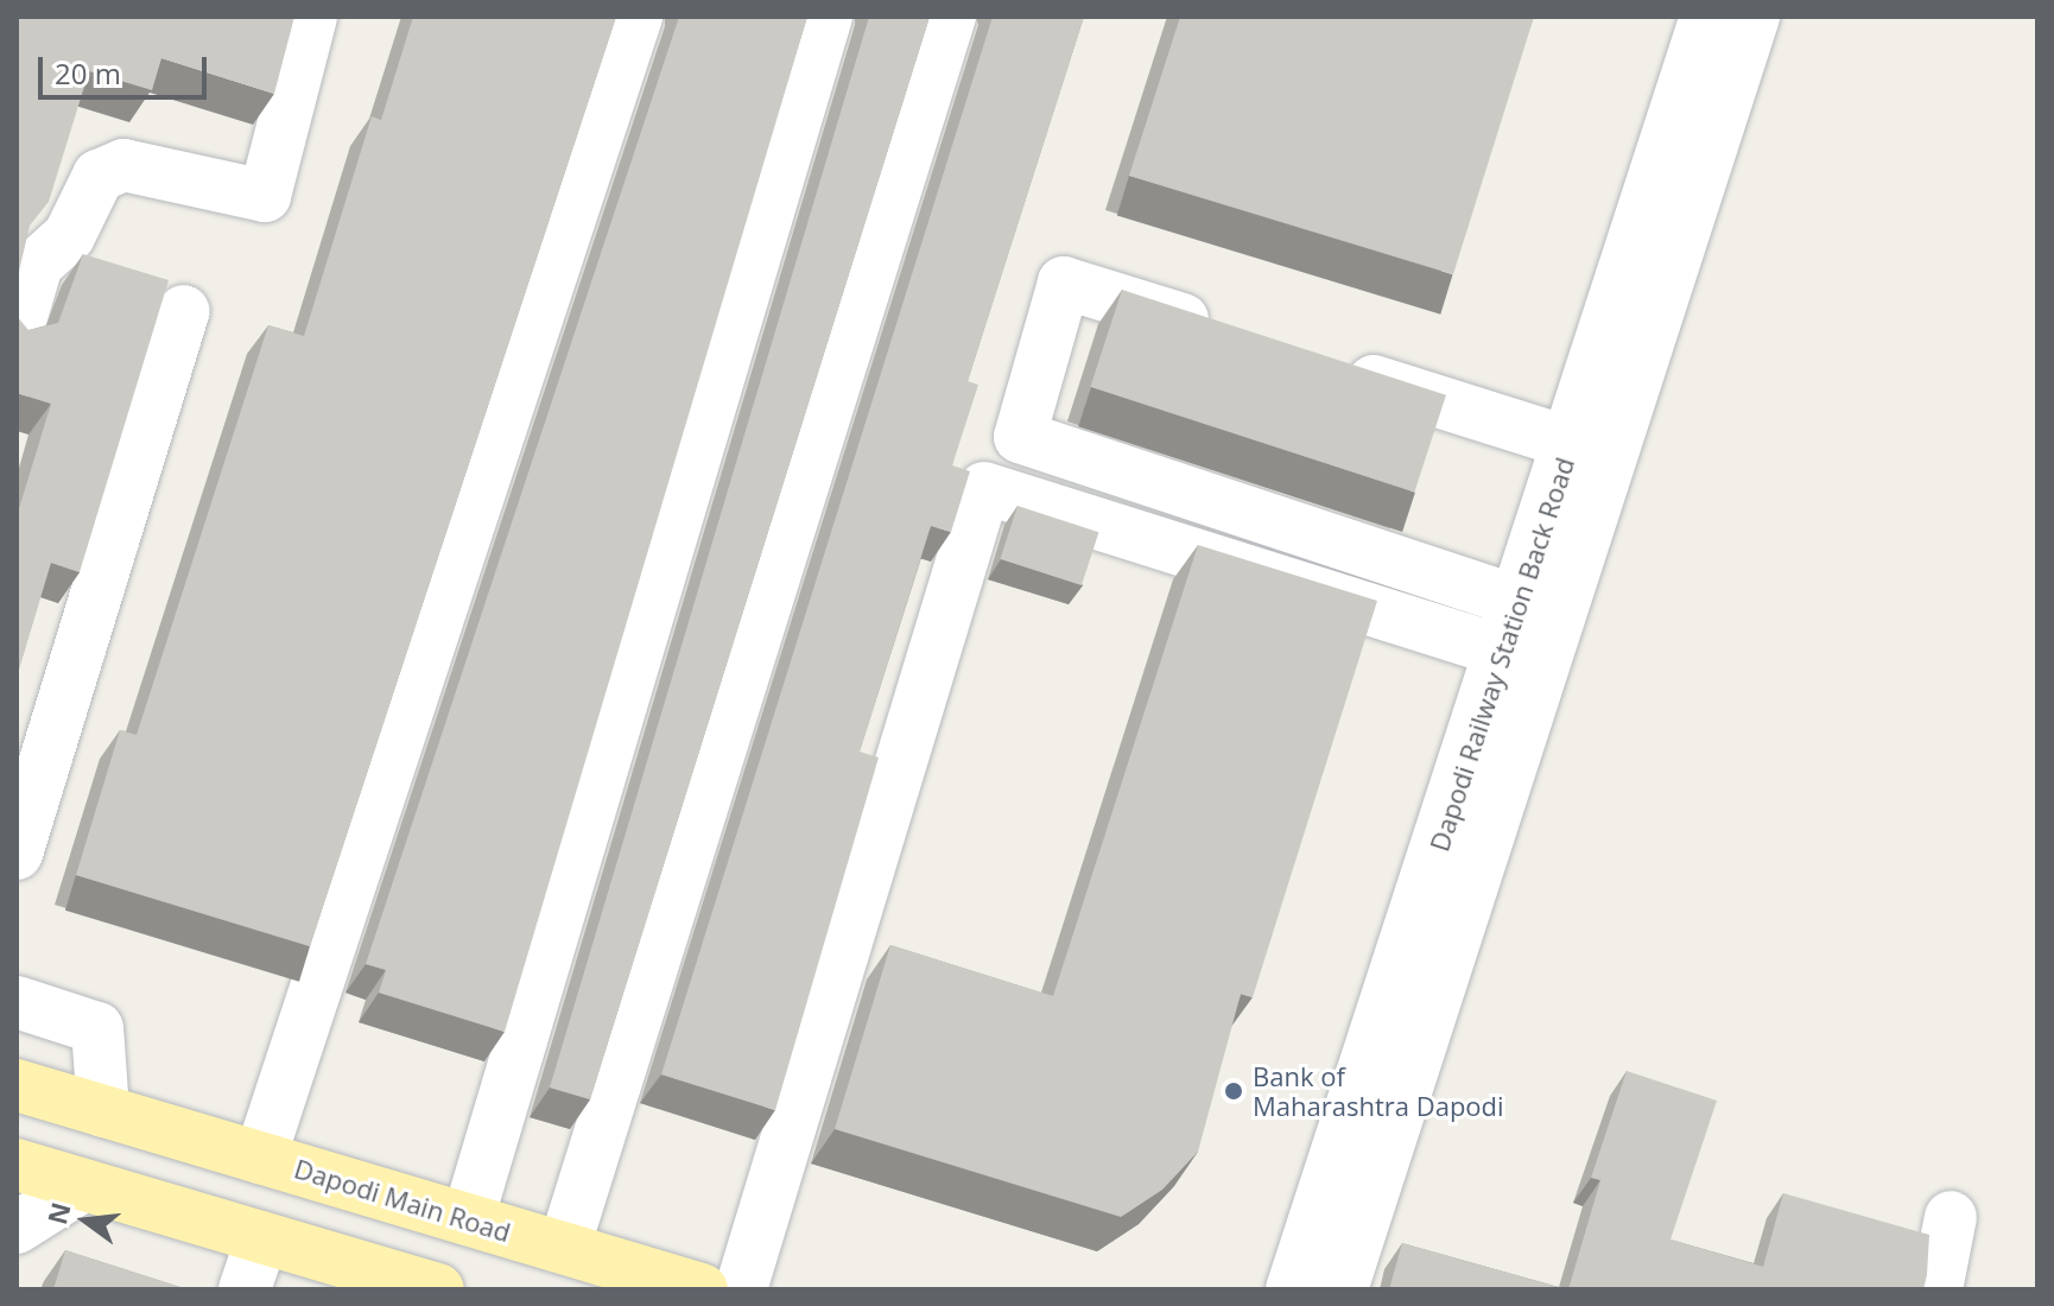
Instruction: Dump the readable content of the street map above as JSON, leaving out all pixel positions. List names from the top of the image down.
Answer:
{
  "streets": {
    "main road": ["Dapodi Main Road"],
    "street": ["Dapodi Railway Station Back Road"]
  },
  "places": ["Bank of Maharashtra Dapodi"],
  "scale_bar": "20 m",
  "north": "left"
}
